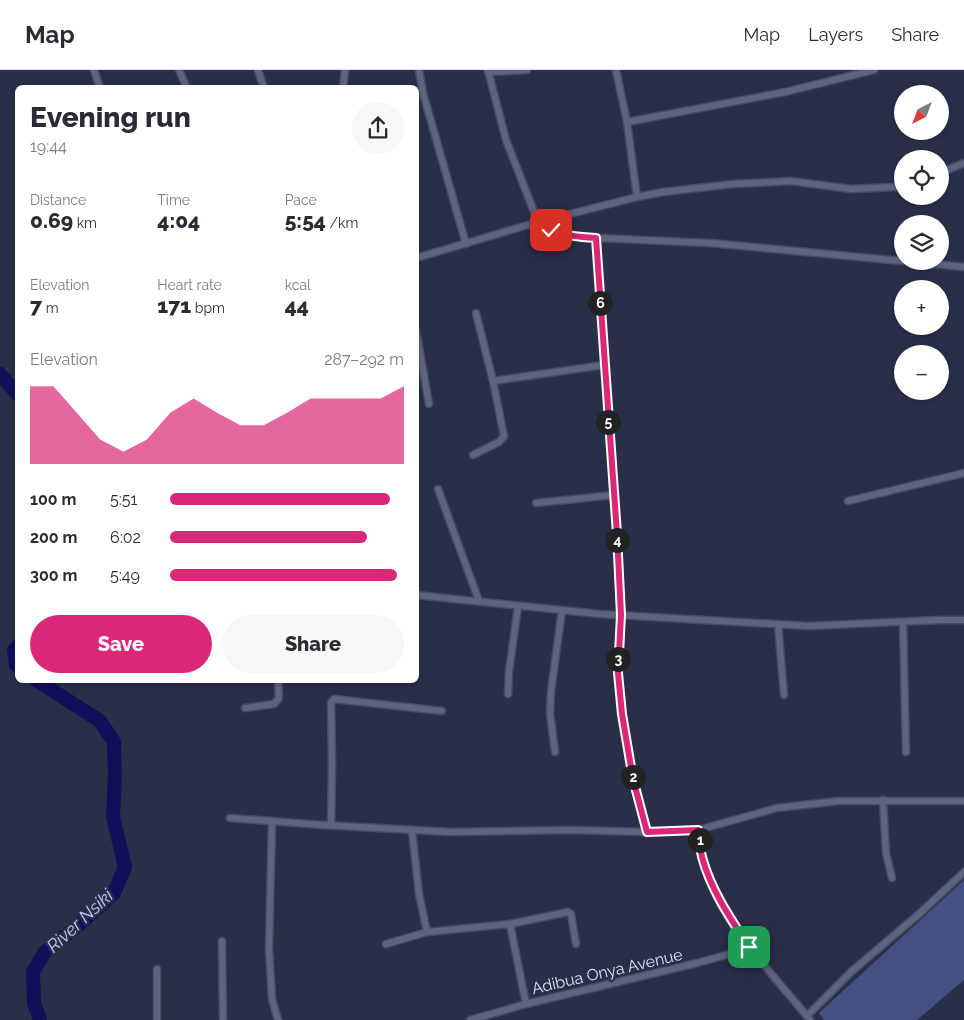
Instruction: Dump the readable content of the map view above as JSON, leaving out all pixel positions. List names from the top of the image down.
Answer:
{
  "streets": {
    "street": ["Adibua Onya Avenue"]
  },
  "water": ["River Nsiki"],
  "north": "bottom left",
  "page": {
    "header": "Map",
    "nav": ["Map", "Layers", "Share"],
    "map_buttons": ["+", "−"],
    "heading": ["Evening run", "19:44"],
    "stats": [
      ["Distance", "0.69 km"],
      ["Time", "4:04"],
      ["Pace", "5:54 /km"],
      ["Elevation", "7 m"],
      ["Heart rate", "171 bpm"],
      ["kcal", "44"]
    ],
    "pins": [
      "6",
      "5",
      "4",
      "3",
      "2",
      "1"
    ],
    "chart": ["Elevation", "287–292 m"],
    "list": [
      {
        "name": "100 m",
        "note": "5:51"
      },
      {
        "name": "200 m",
        "note": "6:02"
      },
      {
        "name": "300 m",
        "note": "5:49"
      }
    ],
    "buttons": ["Save", "Share"]
  }
}
